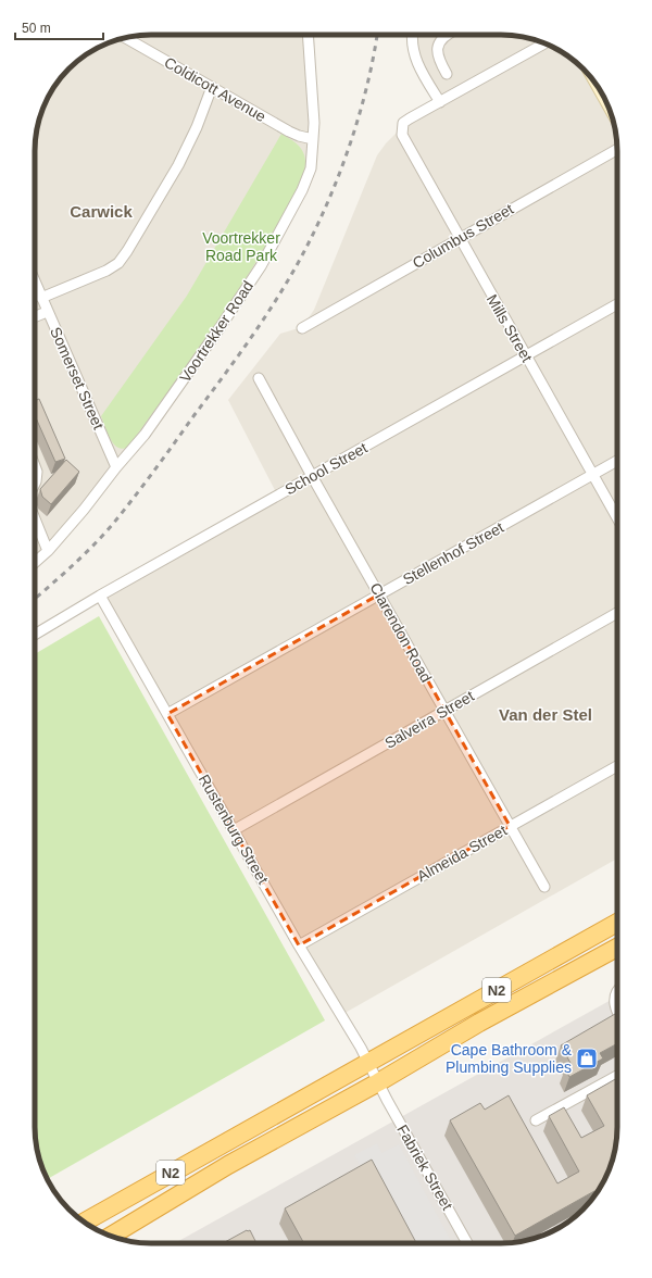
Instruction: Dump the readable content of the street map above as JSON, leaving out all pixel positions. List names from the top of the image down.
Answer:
{
  "streets": {
    "highway": ["N2"],
    "street": [
      "Coldicott Avenue",
      "Columbus Street",
      "Mills Street",
      "Voortrekker Road",
      "Somerset Street",
      "School Street",
      "Stellenhof Street",
      "Clarendon Road",
      "Salveira Street",
      "Rustenburg Street",
      "Almeida Street",
      "Fabriek Street"
    ]
  },
  "crossings": [
    ["Coldicott Avenue", "Voortrekker Road"],
    ["Columbus Street", "Mills Street"],
    ["Mills Street", "School Street"],
    ["Mills Street", "Stellenhof Street"],
    ["Voortrekker Road", "Somerset Street"],
    ["School Street", "Clarendon Road"],
    ["School Street", "Rustenburg Street"],
    ["Stellenhof Street", "Clarendon Road"],
    ["Stellenhof Street", "Rustenburg Street"],
    ["Clarendon Road", "Salveira Street"],
    ["Clarendon Road", "Almeida Street"],
    ["Salveira Street", "Rustenburg Street"],
    ["Rustenburg Street", "Almeida Street"],
    ["Rustenburg Street", "N2"],
    ["Rustenburg Street", "Fabriek Street"],
    ["N2", "Fabriek Street"]
  ],
  "districts": ["Carwick", "Van der Stel"],
  "parks": ["Voortrekker Road Park"],
  "places": {
    "shop": ["Cape Bathroom & Plumbing Supplies"]
  },
  "scale_bar": "50 m"
}
